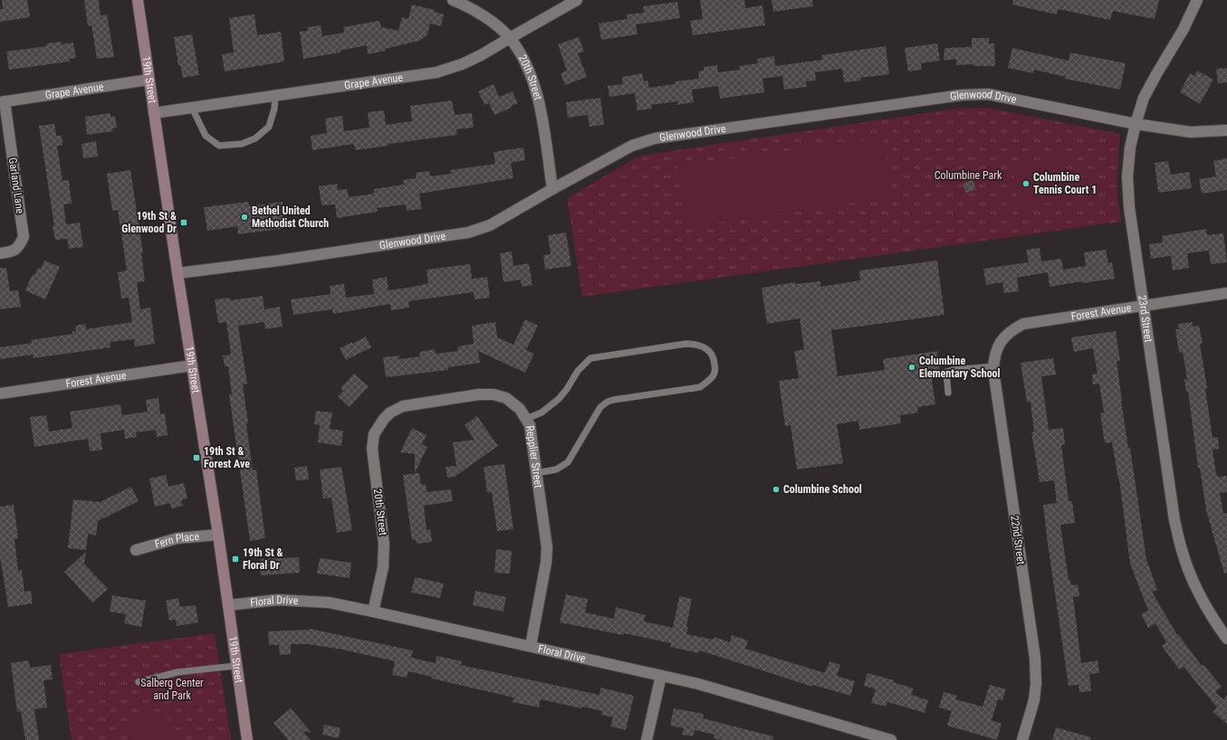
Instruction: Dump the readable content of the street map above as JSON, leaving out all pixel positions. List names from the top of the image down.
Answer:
{
  "streets": {
    "street": [
      "20th Street",
      "19th Street",
      "Grape Avenue",
      "Glenwood Drive",
      "Garland Lane",
      "Forest Avenue",
      "23rd Street",
      "Repplier Street",
      "22nd Street",
      "Fern Place",
      "Floral Drive"
    ]
  },
  "crossings": [
    ["20th Street", "Grape Avenue"],
    ["20th Street", "Glenwood Drive"],
    ["20th Street", "Repplier Street"],
    ["20th Street", "Floral Drive"],
    ["19th Street", "Grape Avenue"],
    ["19th Street", "Glenwood Drive"],
    ["19th Street", "Forest Avenue"],
    ["19th Street", "Fern Place"],
    ["19th Street", "Floral Drive"],
    ["Grape Avenue", "Garland Lane"],
    ["Glenwood Drive", "23rd Street"],
    ["Forest Avenue", "23rd Street"],
    ["Forest Avenue", "22nd Street"],
    ["Repplier Street", "Floral Drive"]
  ],
  "parks": ["Columbine Park", "Salberg Center and Park"],
  "places": {
    "other": [
      "Columbine Tennis Court 1",
      "Bethel United Methodist Church",
      "Columbine Elementary School",
      "Columbine School"
    ],
    "transit": ["19th St & Glenwood Dr", "19th St & Forest Ave", "19th St & Floral Dr"]
  }
}
